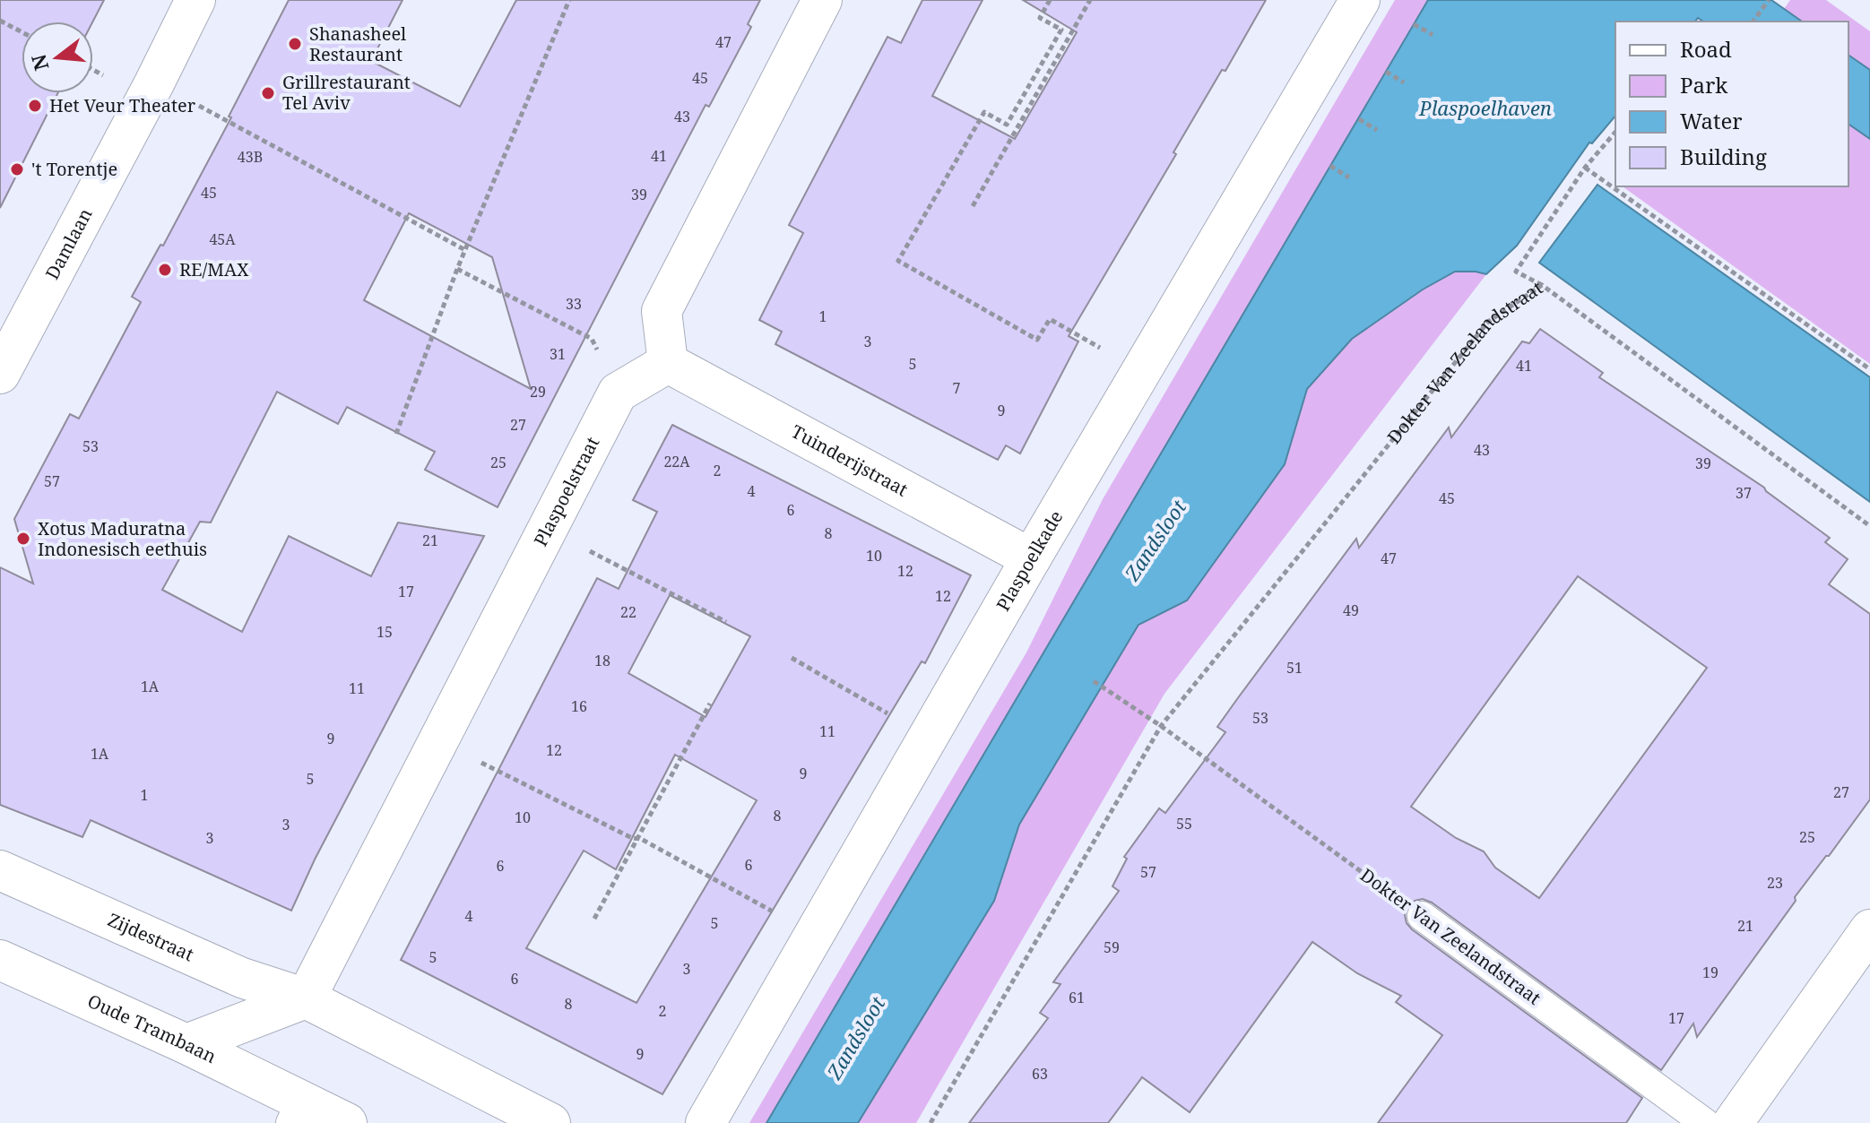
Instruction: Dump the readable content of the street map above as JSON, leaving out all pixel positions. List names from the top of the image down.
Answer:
{
  "streets": {
    "street": [
      "Damlaan",
      "Tuinderijstraat",
      "Plaspoelstraat",
      "Plaspoelkade",
      "Zijdestraat",
      "Oude Trambaan"
    ],
    "lane": ["Dokter Van Zeelandstraat"]
  },
  "crossings": [
    ["Tuinderijstraat", "Plaspoelkade"],
    ["Plaspoelstraat", "Zijdestraat"]
  ],
  "water": ["Plaspoelhaven", "Zandsloot"],
  "places": [
    "Shanasheel Restaurant",
    "Grillrestaurant Tel Aviv",
    "Het Veur Theater",
    "'t Torentje",
    "RE/MAX",
    "Xotus Maduratna Indonesisch eethuis"
  ],
  "house_numbers": [
    "47",
    "45",
    "43",
    "41",
    "43B",
    "45",
    "39",
    "45A",
    "33",
    "1",
    "3",
    "31",
    "5",
    "41",
    "7",
    "29",
    "9",
    "27",
    "53",
    "43",
    "22A",
    "25",
    "39",
    "2",
    "57",
    "4",
    "37",
    "45",
    "6",
    "8",
    "21",
    "10",
    "47",
    "12",
    "17",
    "12",
    "49",
    "22",
    "15",
    "18",
    "51",
    "1A",
    "11",
    "16",
    "53",
    "11",
    "9",
    "12",
    "1A",
    "9",
    "5",
    "27",
    "1",
    "8",
    "10",
    "55",
    "3",
    "25",
    "3",
    "6",
    "6",
    "57",
    "23",
    "4",
    "5",
    "21",
    "59",
    "5",
    "3",
    "19",
    "6",
    "61",
    "8",
    "2",
    "17",
    "9",
    "63"
  ],
  "legend": [
    "Road",
    "Park",
    "Water",
    "Building"
  ],
  "north": "left"
}
